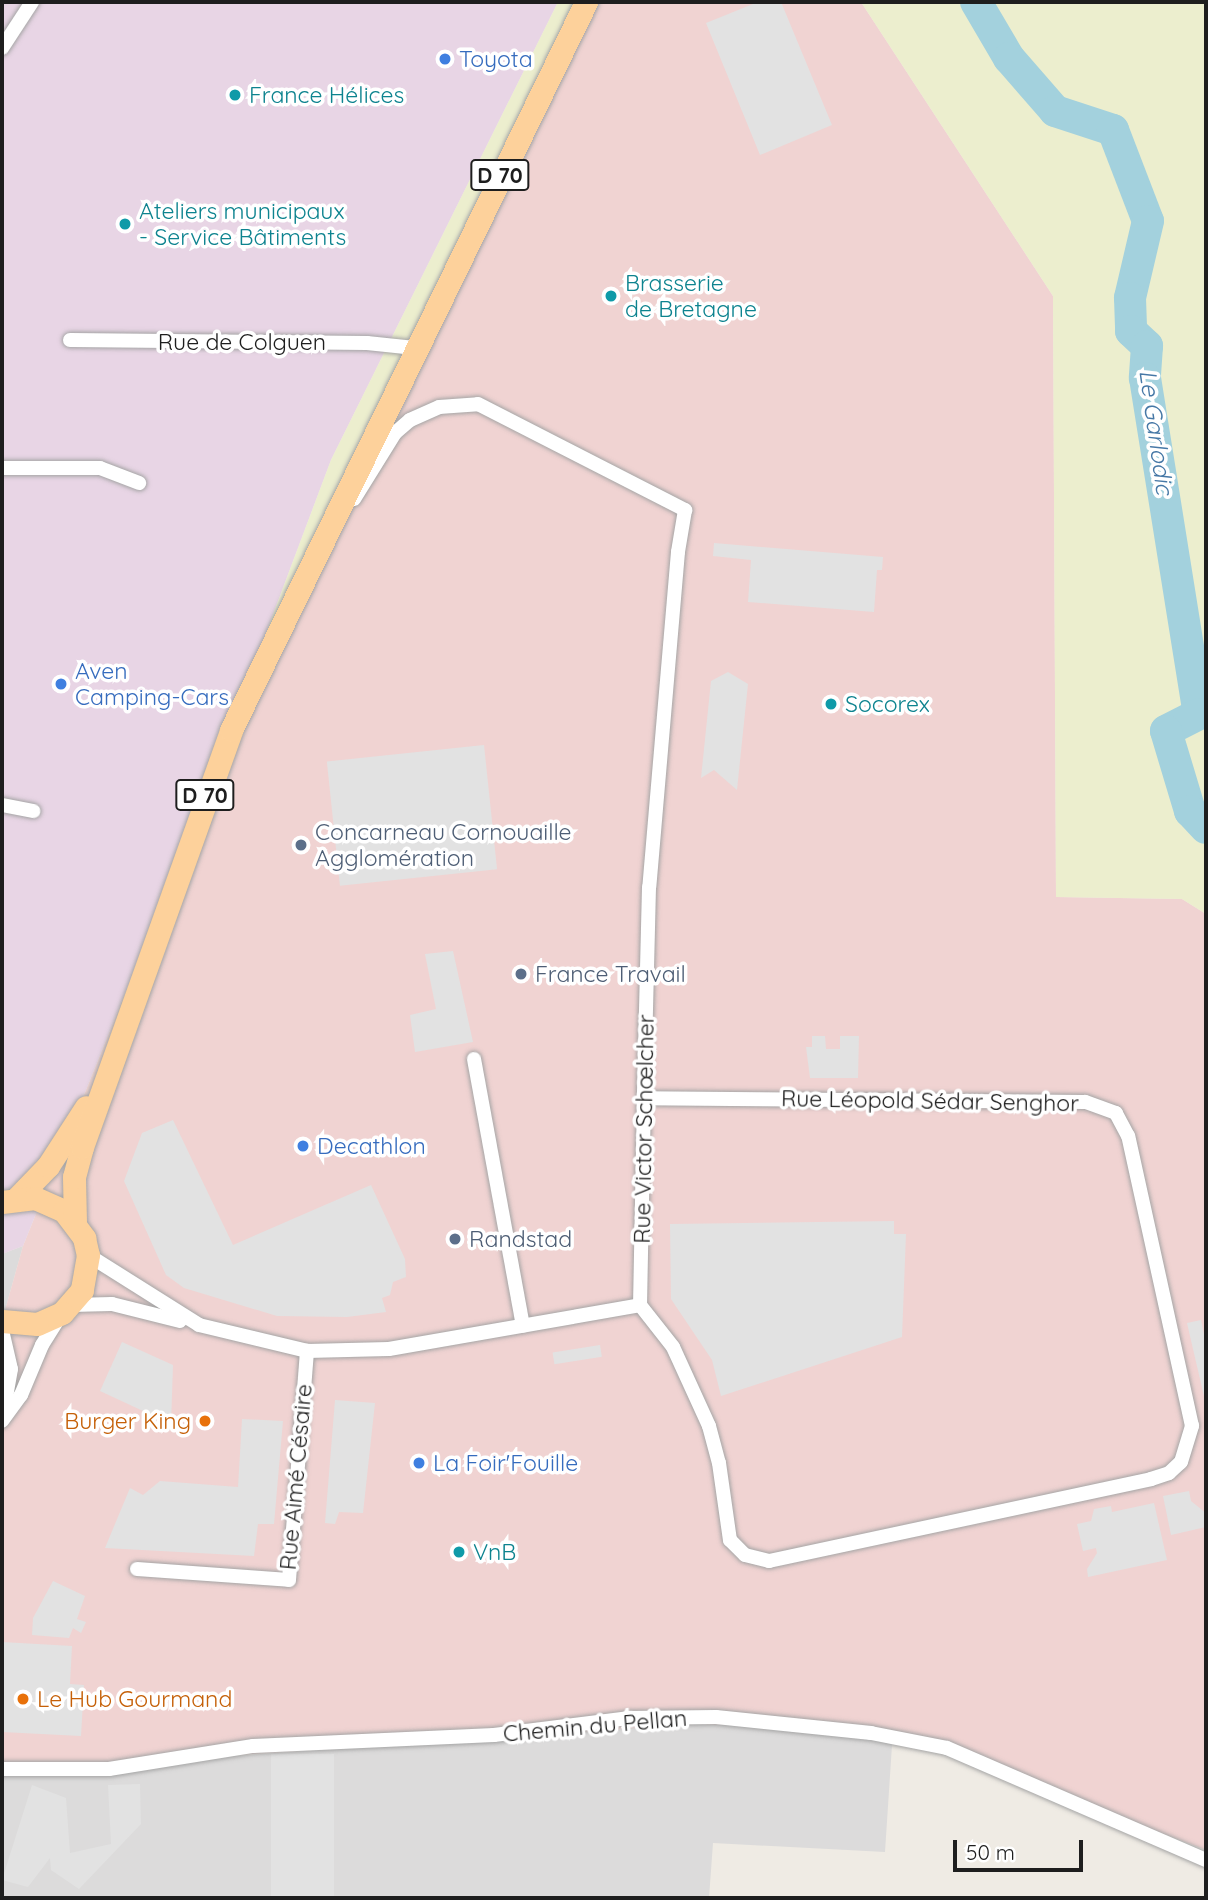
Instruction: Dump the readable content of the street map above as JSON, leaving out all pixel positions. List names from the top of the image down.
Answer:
{
  "streets": {
    "main road": ["D 70"],
    "street": [
      "Rue de Colguen",
      "Rue Léopold Sédar Senghor",
      "Rue Victor Schœlcher",
      "Rue Aimé Césaire",
      "Chemin du Pellan"
    ]
  },
  "crossings": [
    ["D 70", "Rue de Colguen"],
    ["D 70", "Rue Victor Schœlcher"],
    ["Rue Léopold Sédar Senghor", "Rue Victor Schœlcher"],
    ["Rue Léopold Sédar Senghor", "Rue Aimé Césaire"],
    ["Rue Victor Schœlcher", "Rue Aimé Césaire"]
  ],
  "water": ["Le Garlodic"],
  "places": [
    "Toyota",
    "France Hélices",
    "Ateliers municipaux - Service Bâtiments",
    "Brasserie de Bretagne",
    "Aven Camping-Cars",
    "Socorex",
    "Concarneau Cornouaille Agglomération",
    "France Travail",
    "Decathlon",
    "Randstad",
    "Burger King",
    "La Foir'Fouille",
    "VnB",
    "Le Hub Gourmand"
  ],
  "scale_bar": "50 m"
}
